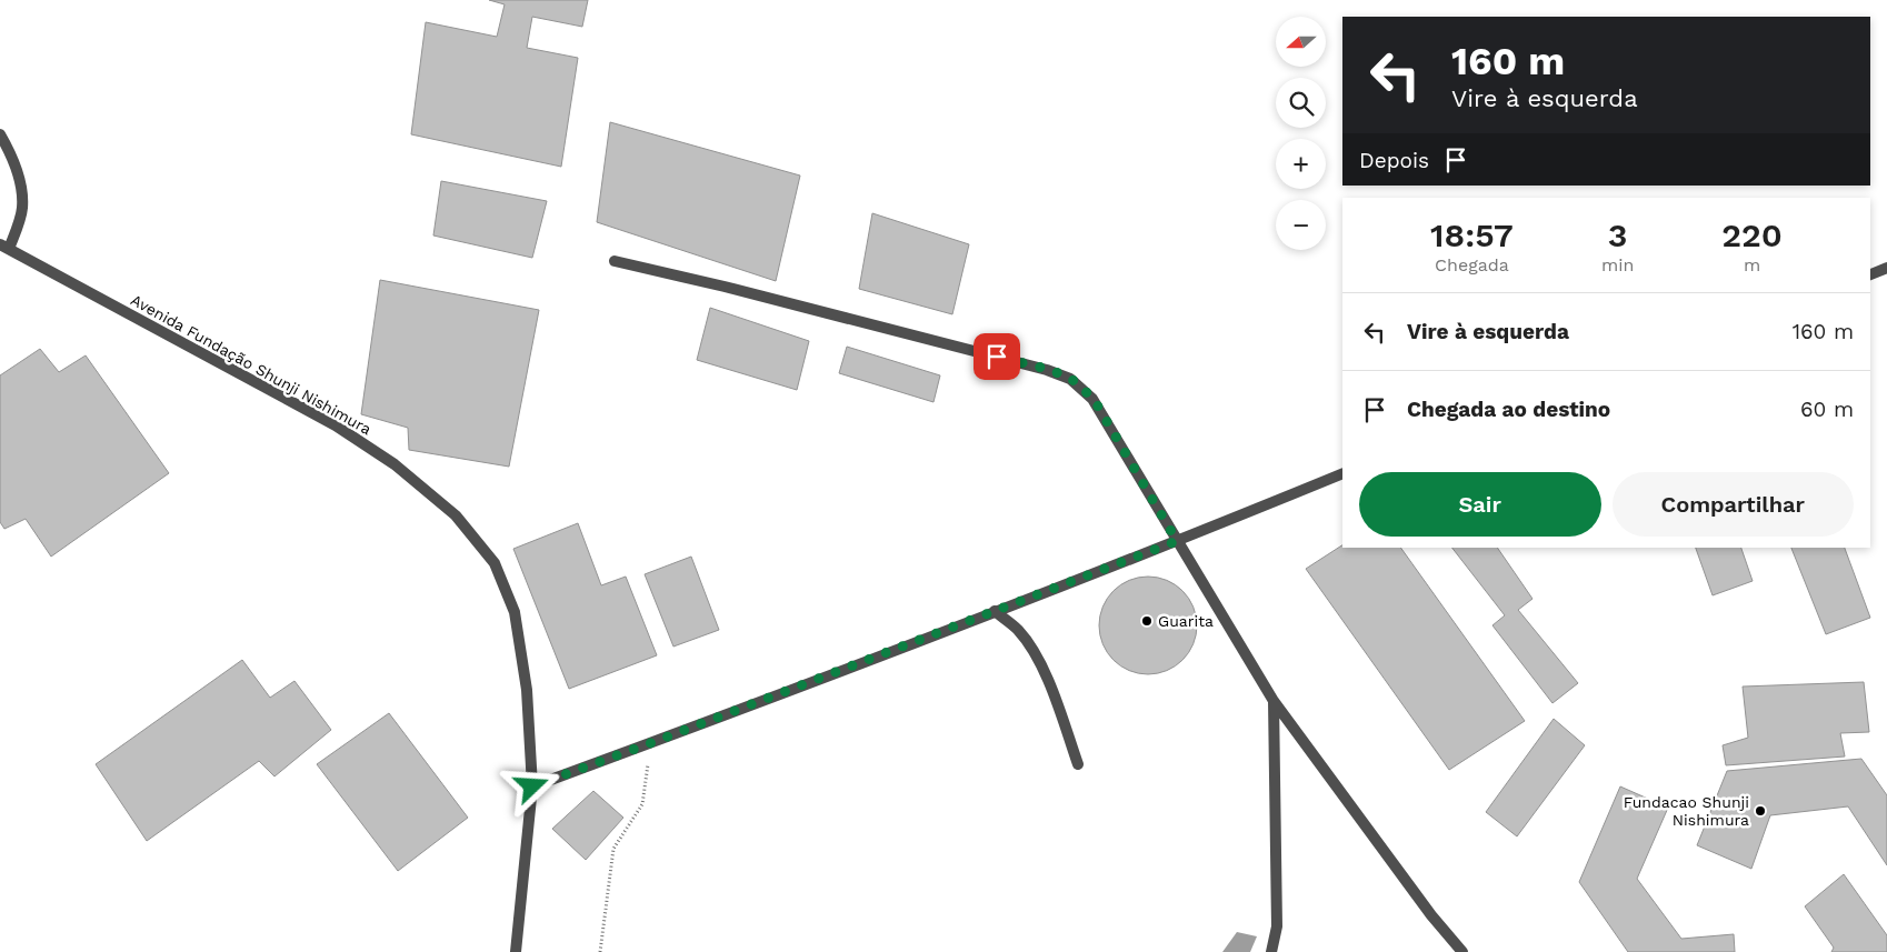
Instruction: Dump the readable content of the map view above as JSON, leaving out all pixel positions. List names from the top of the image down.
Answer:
{
  "streets": {
    "street": ["Avenida Fundação Shunji Nishimura"]
  },
  "places": ["Guarita", "Fundacao Shunji Nishimura"],
  "north": "left",
  "page": {
    "map_buttons": ["+", "−"],
    "turn": ["160 m", "Vire à esquerda"],
    "then": "Depois",
    "eta": [
      "18:57",
      "Chegada",
      "3",
      "min",
      "220",
      "m"
    ],
    "list": [
      {
        "name": "Vire à esquerda",
        "value": "160 m"
      },
      {
        "name": "Chegada ao destino",
        "value": "60 m"
      }
    ],
    "buttons": ["Sair", "Compartilhar"]
  }
}
